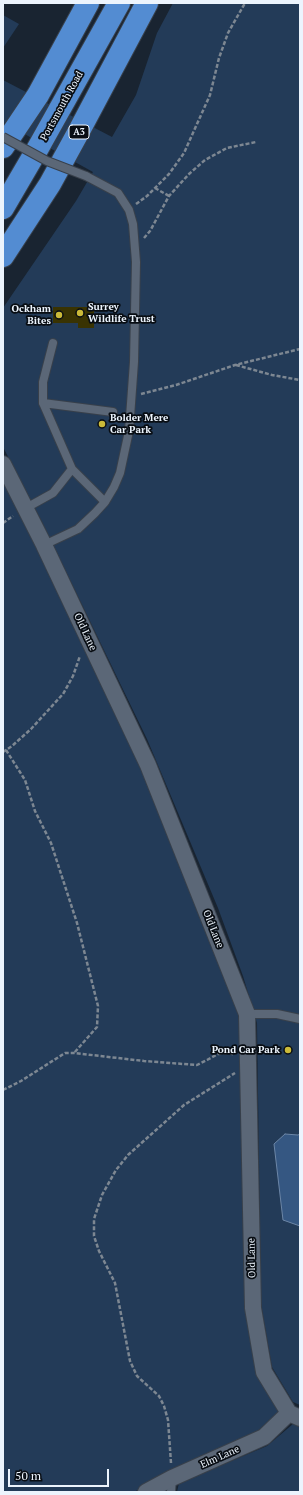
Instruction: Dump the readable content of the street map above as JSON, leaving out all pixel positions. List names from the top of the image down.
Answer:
{
  "streets": {
    "highway": ["Portsmouth Road", "A3"],
    "street": ["Old Lane", "Elm Lane"]
  },
  "crossings": [
    ["Old Lane", "Elm Lane"]
  ],
  "places": [
    "Surrey Wildlife Trust",
    "Ockham Bites",
    "Bolder Mere Car Park",
    "Pond Car Park"
  ],
  "scale_bar": "50 m"
}
